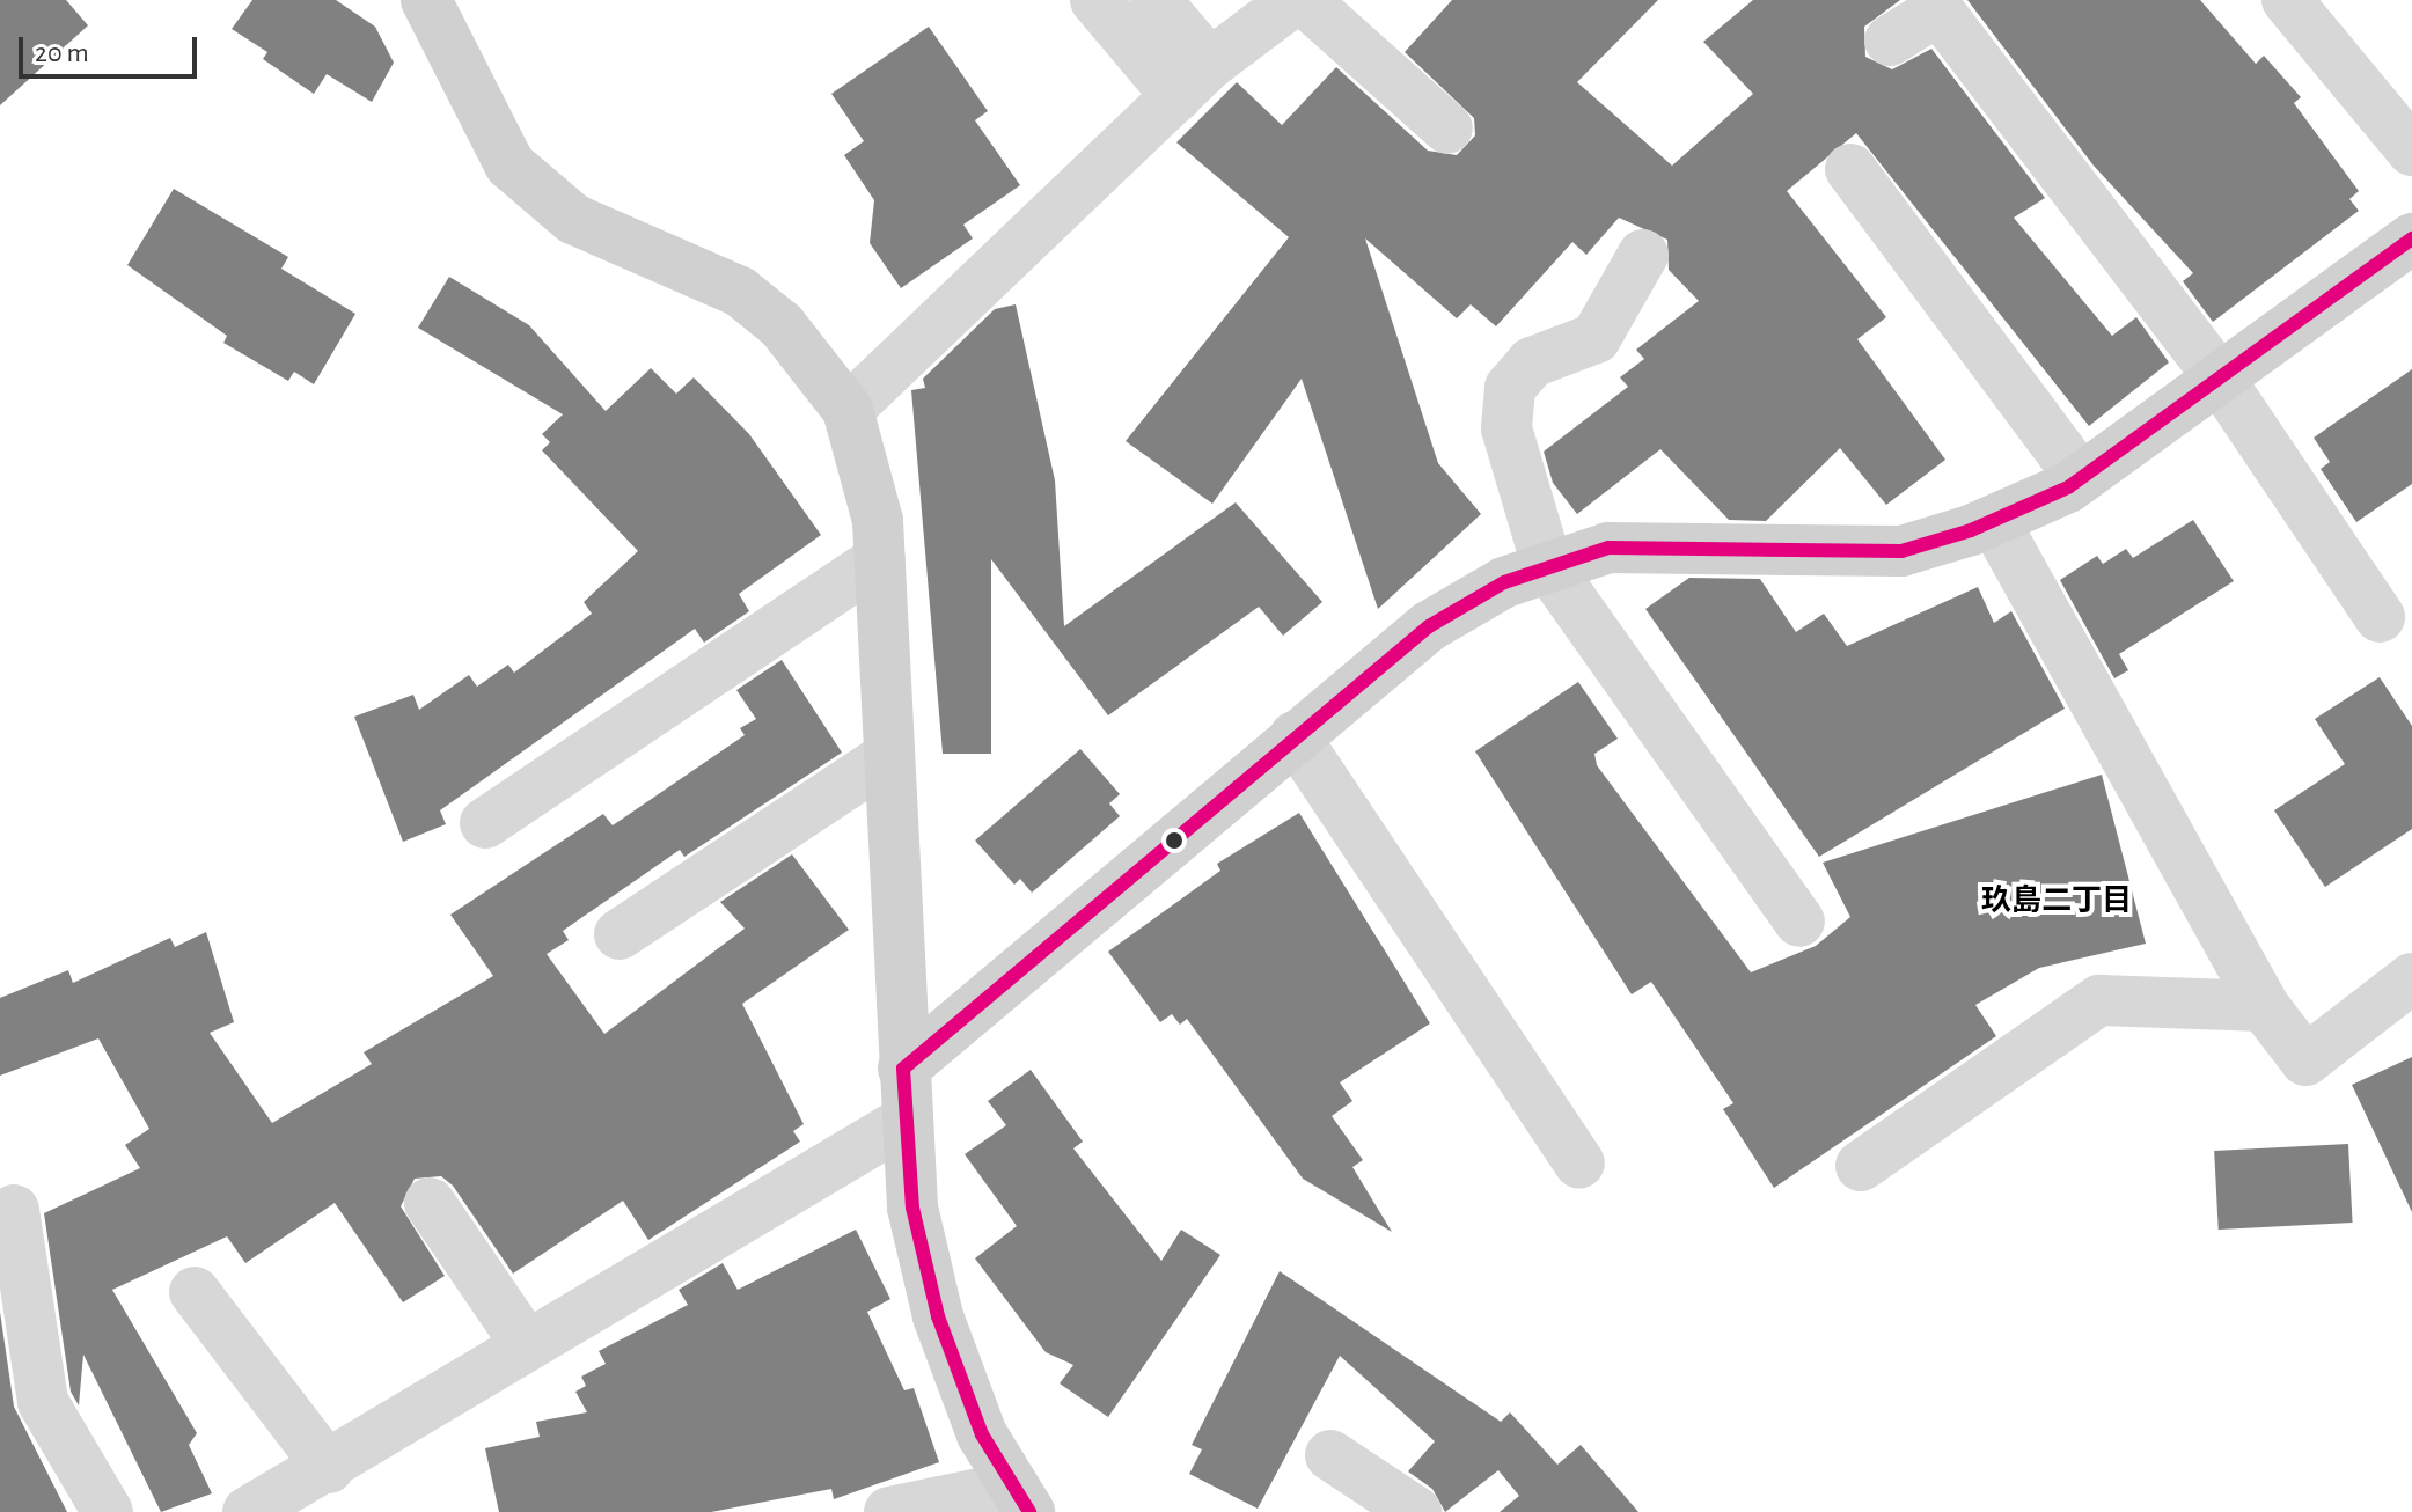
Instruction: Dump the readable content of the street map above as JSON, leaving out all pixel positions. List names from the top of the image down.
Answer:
{
  "districts": ["玖島二丁目"],
  "scale_bar": "20 m"
}
